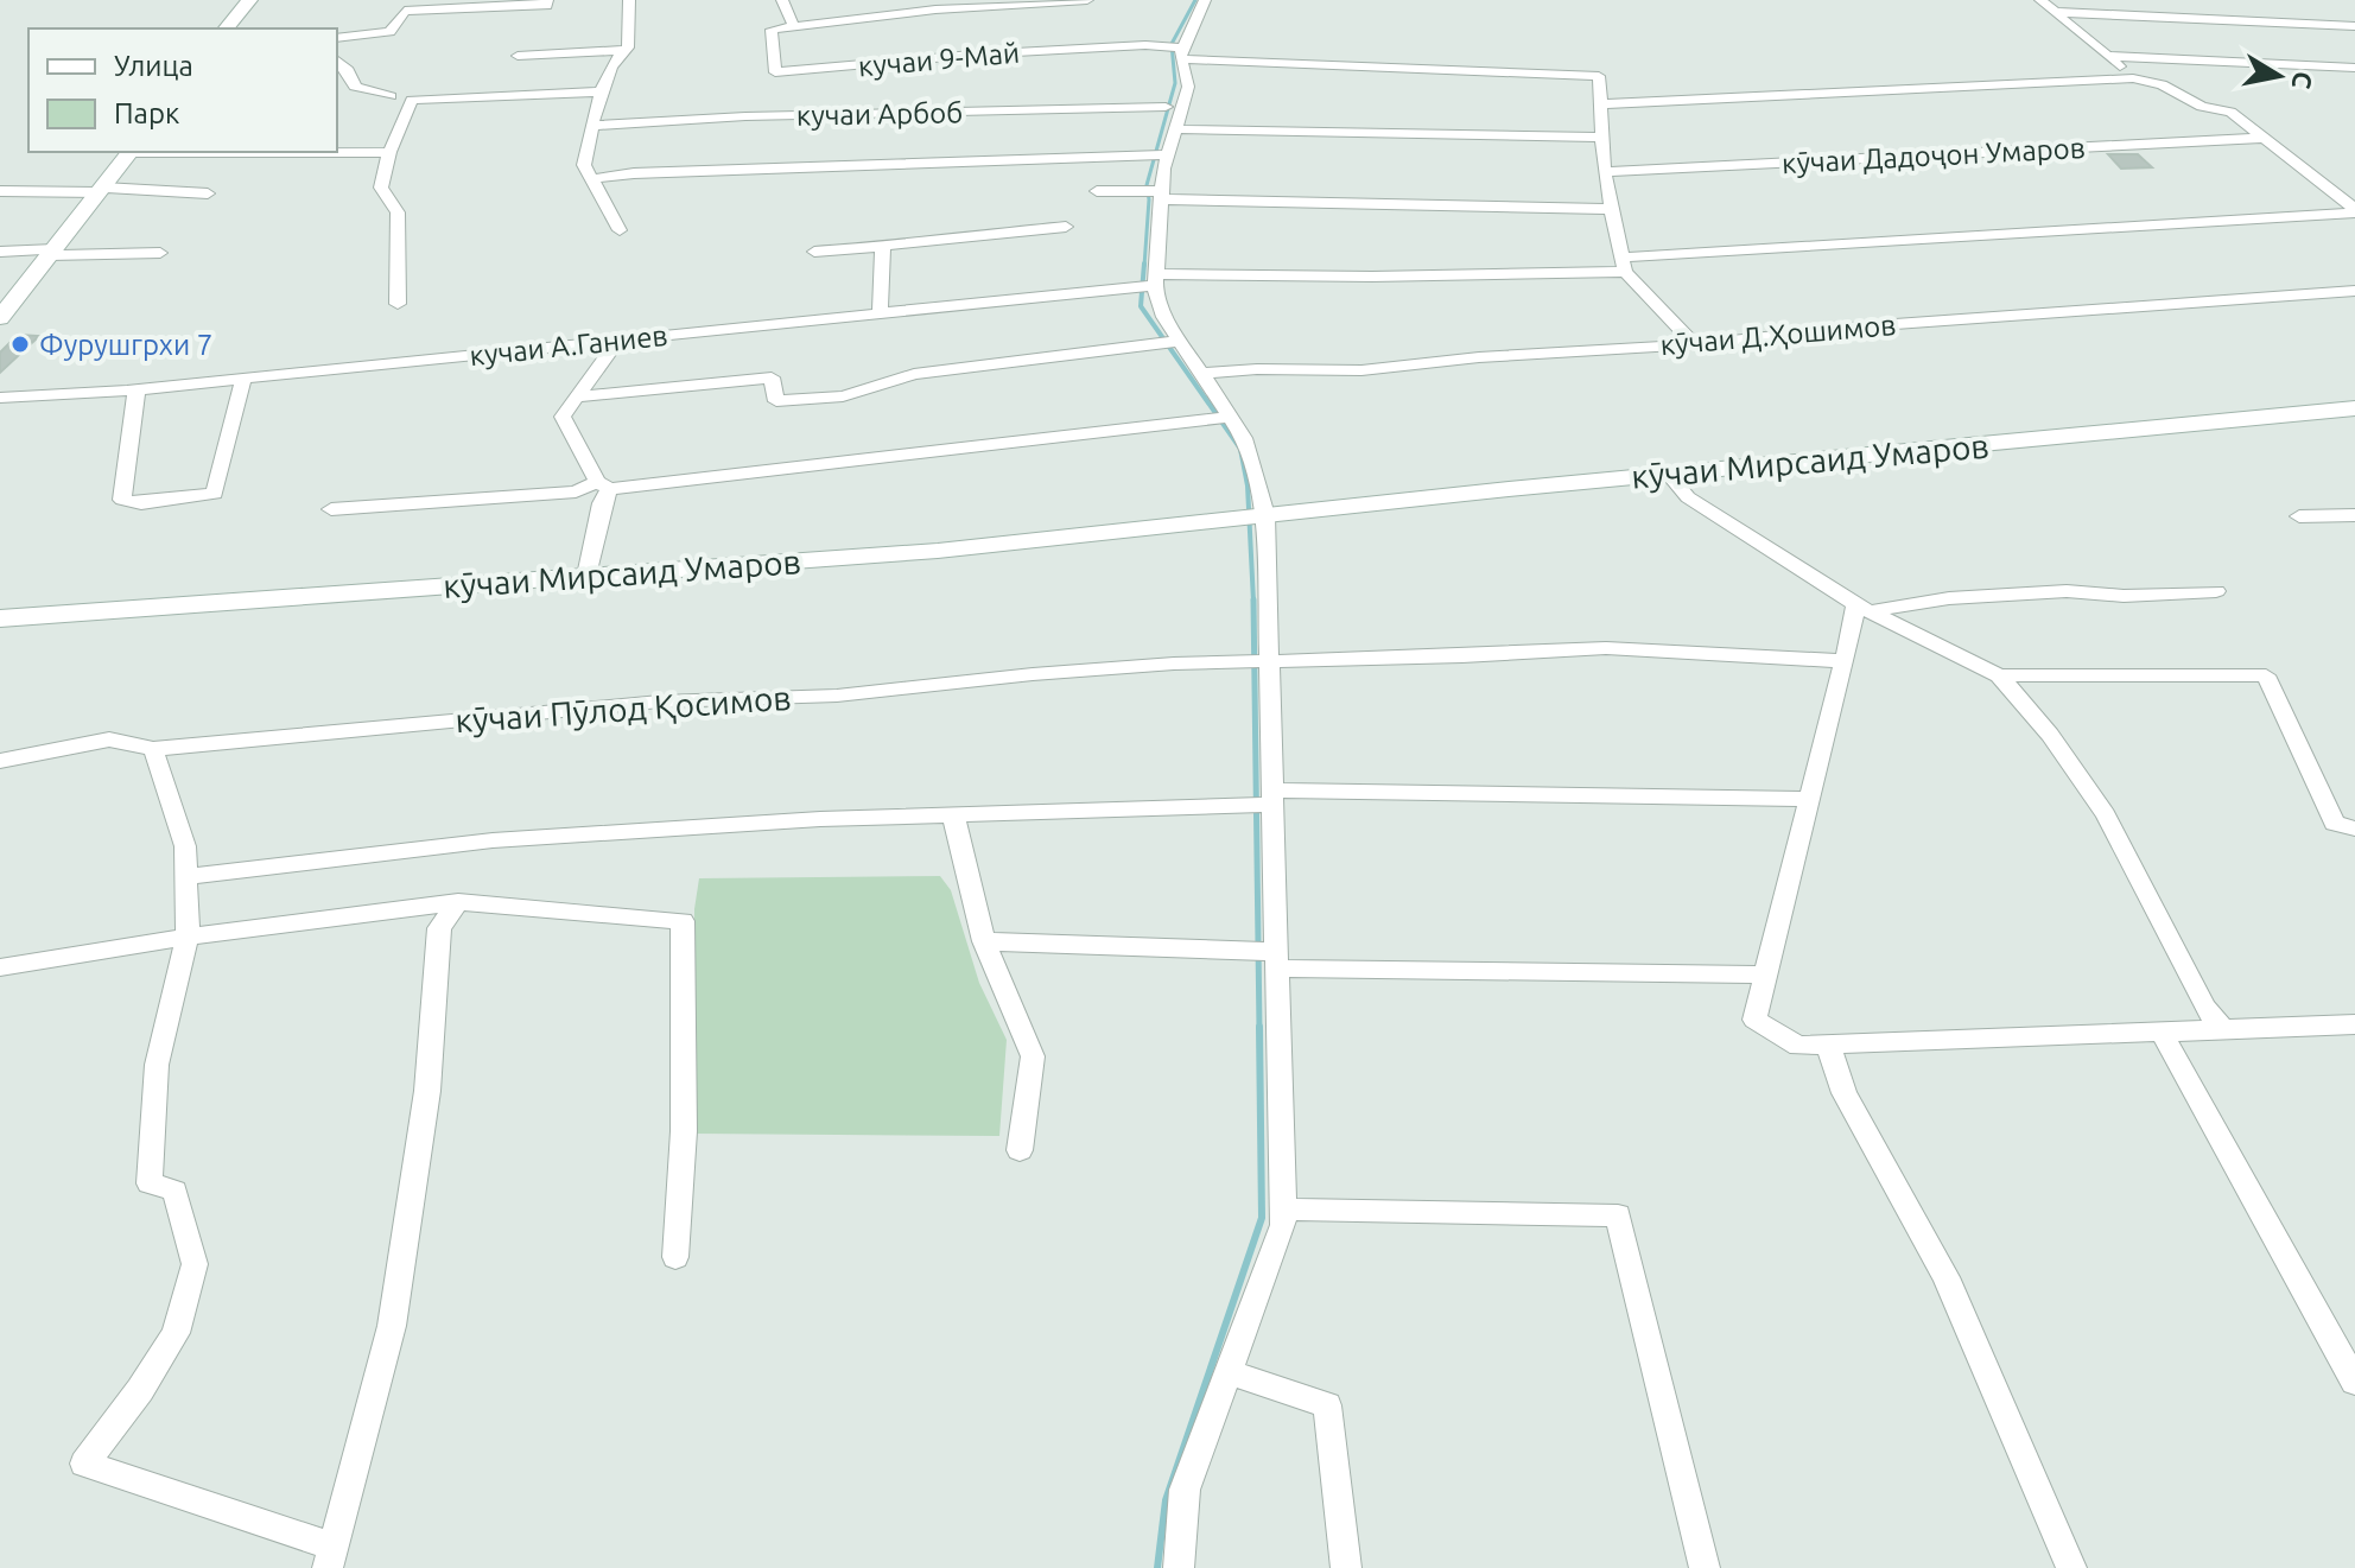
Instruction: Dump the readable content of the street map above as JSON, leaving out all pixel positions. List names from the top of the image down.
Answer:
{
  "streets": {
    "street": [
      "кучаи 9-Май",
      "кучаи Арбоб",
      "кӯчаи Дадоҷон Умаров",
      "кӯчаи Д.Ҳошимов",
      "кучаи А.Ганиев",
      "кӯчаи Мирсаид Умаров",
      "кӯчаи Пӯлод Қосимов"
    ]
  },
  "places": ["Фурушгрхи 7"],
  "legend": ["Улица", "Парк"],
  "north": "right"
}
